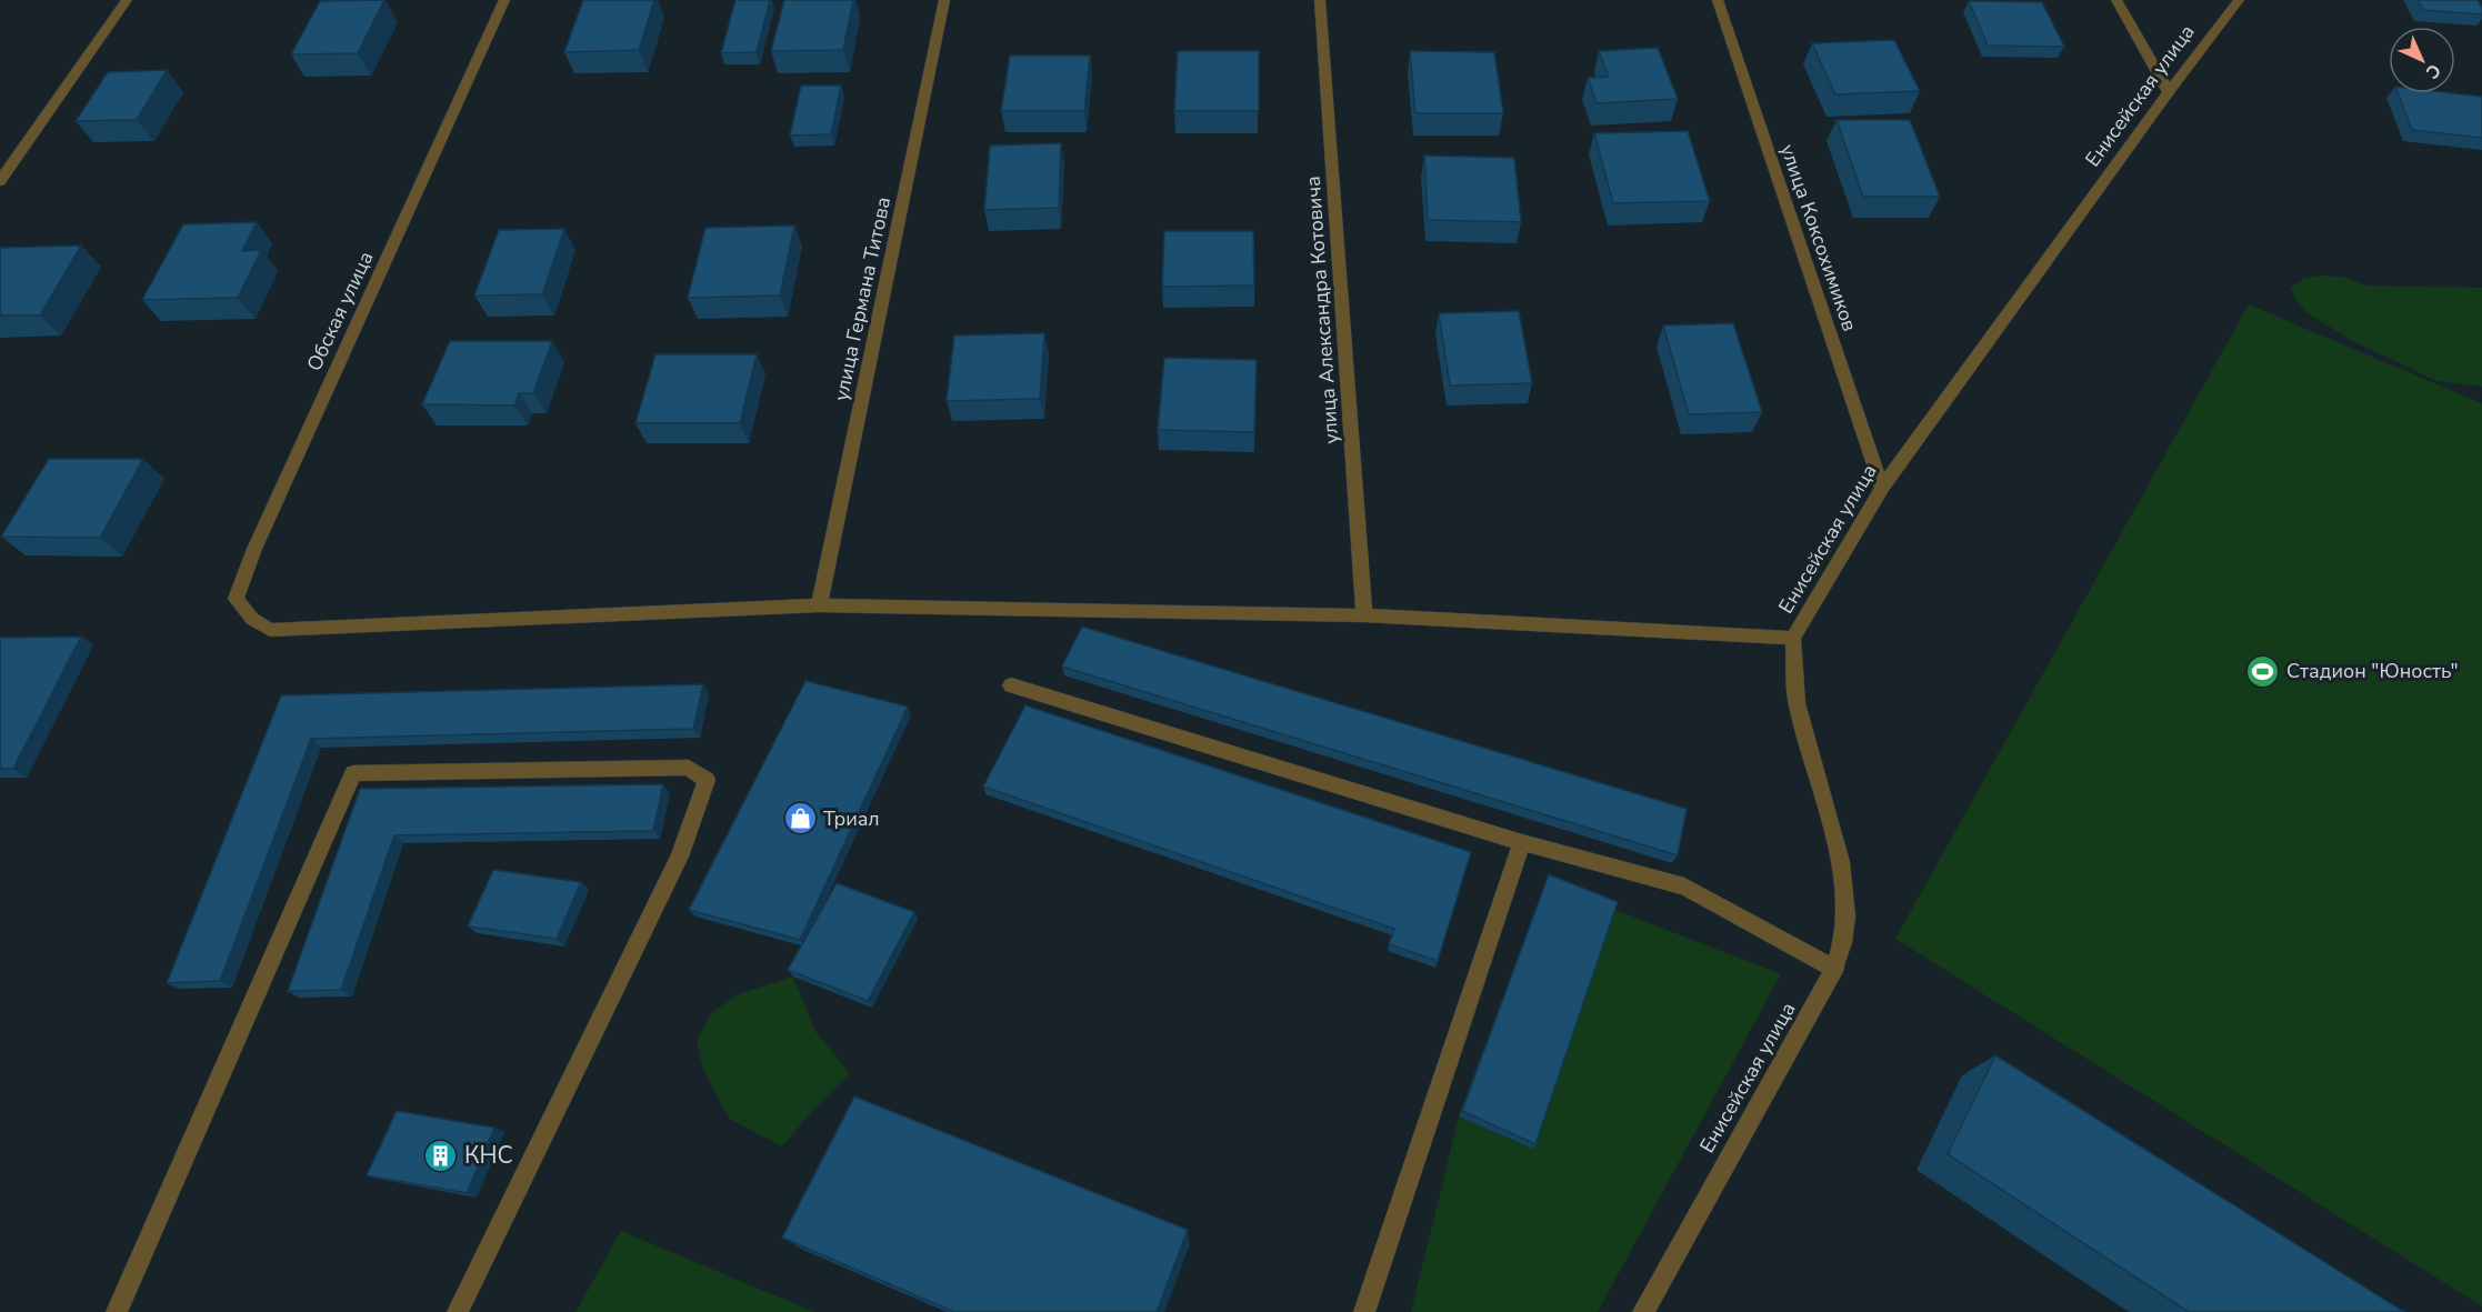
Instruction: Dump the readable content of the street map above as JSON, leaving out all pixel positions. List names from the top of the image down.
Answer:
{
  "streets": {
    "street": [
      "Енисейская улица",
      "улица Коксохимиков",
      "улица Германа Титова",
      "улица Александра Котовича",
      "Обская улица"
    ]
  },
  "crossings": [
    ["Енисейская улица", "улица Коксохимиков"],
    ["улица Германа Титова", "Обская улица"]
  ],
  "places": {
    "sports": ["Стадион \"Юность\""],
    "shop": ["Триал"],
    "building": ["КНС"]
  },
  "north": "bottom right"
}
